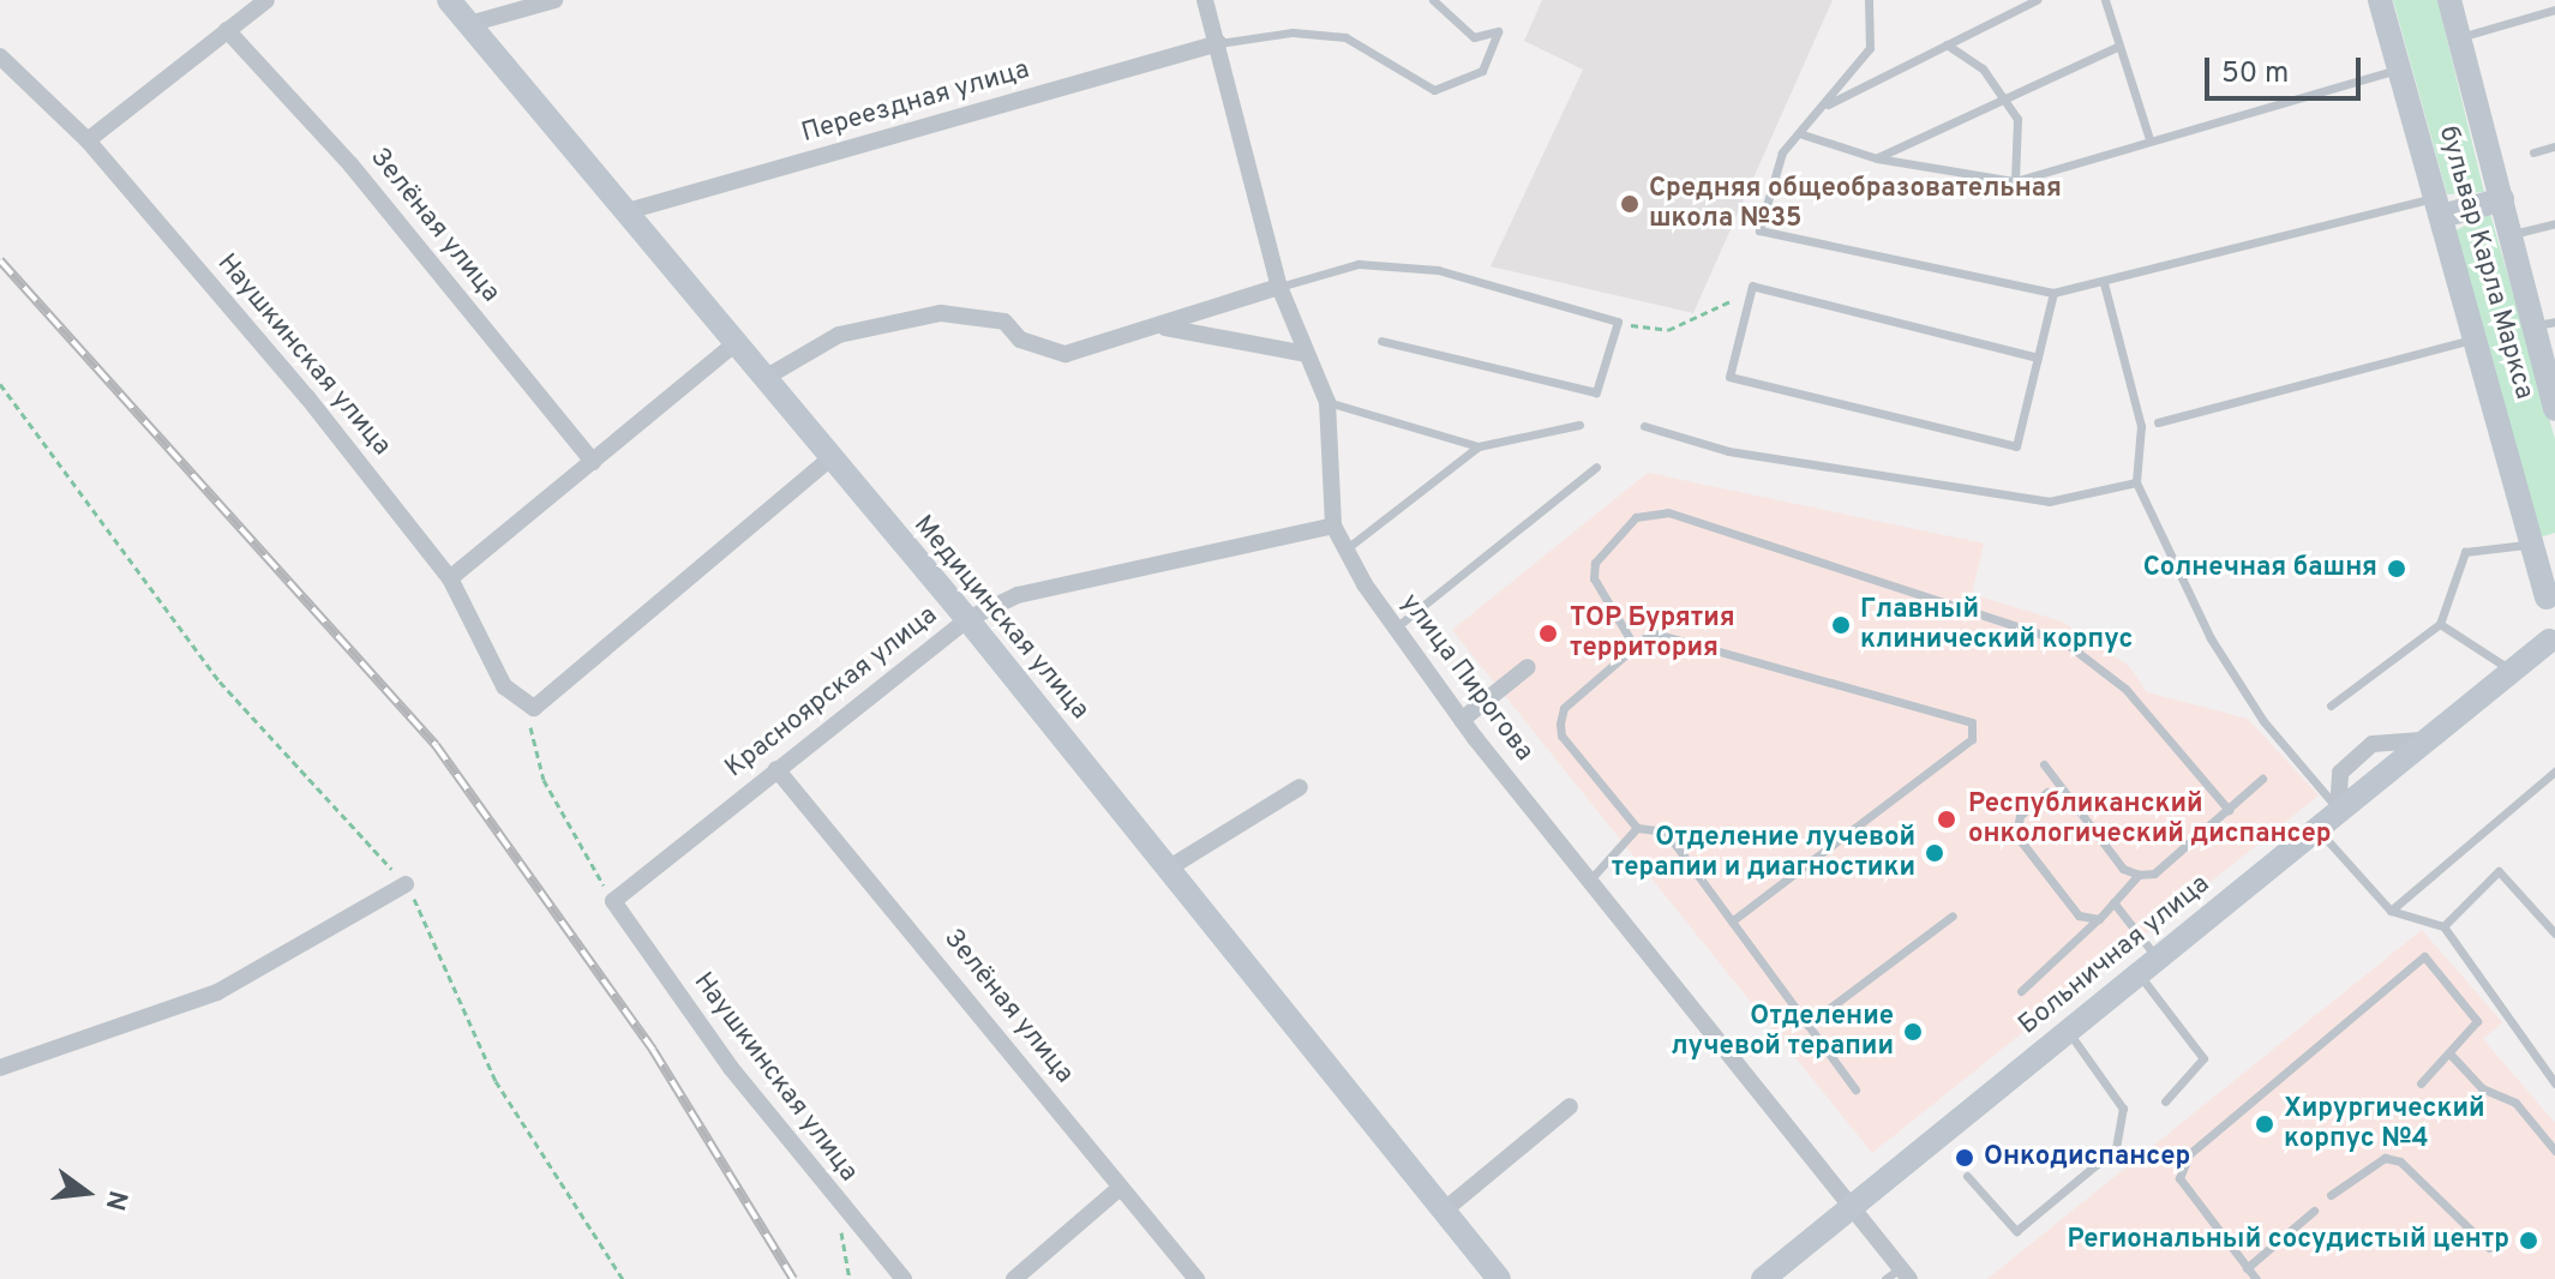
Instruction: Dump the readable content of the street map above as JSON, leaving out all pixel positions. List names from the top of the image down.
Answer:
{
  "streets": {
    "street": [
      "Переездная улица",
      "Зелёная улица",
      "бульвар Карла Маркса",
      "Наушкинская улица",
      "Медицинская улица",
      "улица Пирогова",
      "Красноярская улица",
      "Больничная улица"
    ]
  },
  "crossings": [
    ["Переездная улица", "Медицинская улица"],
    ["Переездная улица", "улица Пирогова"],
    ["Зелёная улица", "Красноярская улица"],
    ["бульвар Карла Маркса", "Больничная улица"],
    ["Наушкинская улица", "Красноярская улица"],
    ["Медицинская улица", "Красноярская улица"],
    ["улица Пирогова", "Красноярская улица"],
    ["улица Пирогова", "Больничная улица"]
  ],
  "places": [
    "Средняя общеобразовательная школа №35",
    "Солнечная башня",
    "Главный клинический корпус",
    "ТОР Бурятия территория",
    "Республиканский онкологический диспансер",
    "Отделение лучевой терапии и диагностики",
    "Отделение лучевой терапии",
    "Хирургический корпус №4",
    "Онкодиспансер",
    "Региональный сосудистый центр"
  ],
  "scale_bar": "50 m",
  "north": "right"
}
